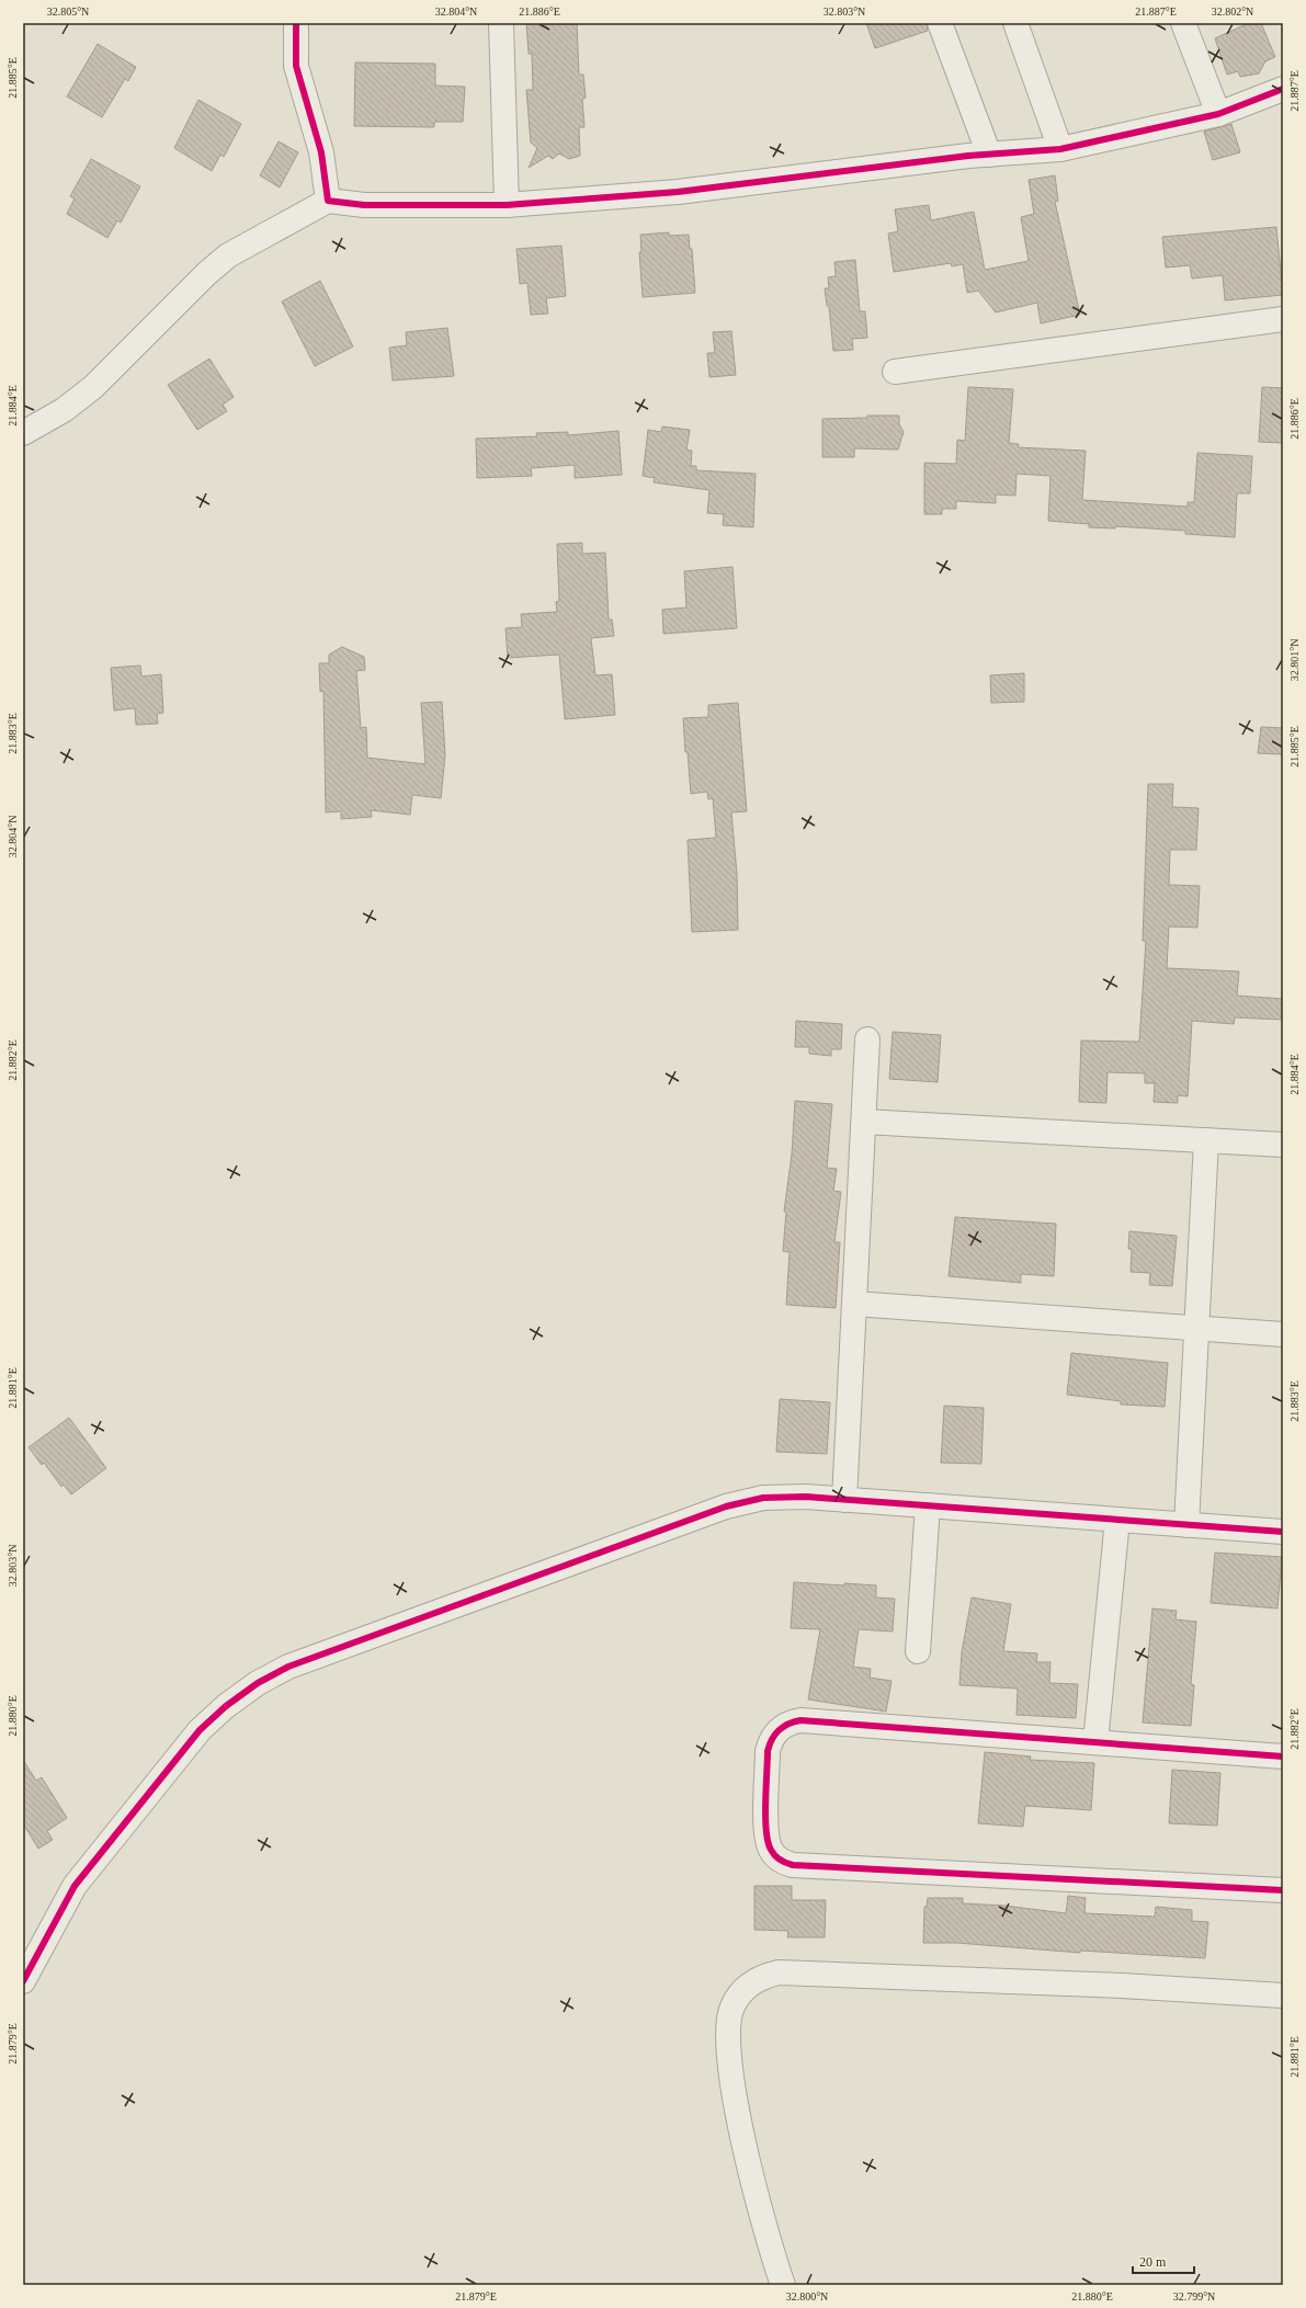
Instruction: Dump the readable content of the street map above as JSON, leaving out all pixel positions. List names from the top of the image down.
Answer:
{
  "scale_bar": "20 m",
  "coordinates": [
    "32.805°N",
    "32.804°N",
    "21.886°E",
    "32.803°N",
    "21.887°E",
    "32.802°N",
    "21.885°E",
    "21.884°E",
    "32.801°N",
    "21.883°E",
    "21.882°E",
    "21.881°E",
    "21.880°E",
    "21.879°E",
    "32.800°N",
    "32.799°N"
  ]
}
